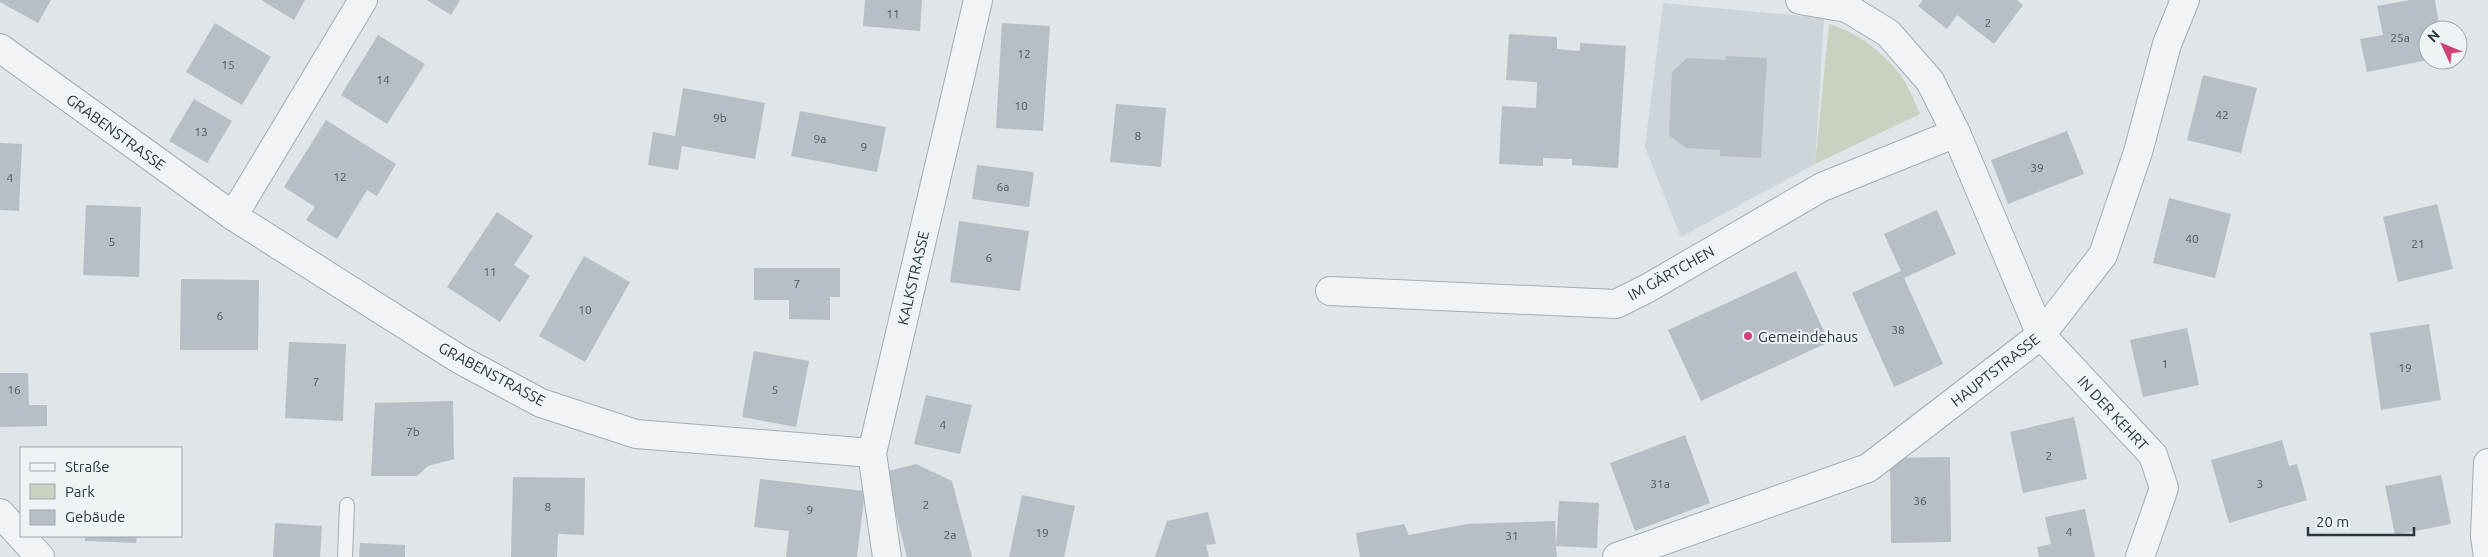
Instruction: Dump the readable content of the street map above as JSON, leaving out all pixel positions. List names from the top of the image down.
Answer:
{
  "streets": {
    "street": [
      "GRABENSTRASSE",
      "IM GÄRTCHEN",
      "KALKSTRASSE",
      "HAUPTSTRASSE",
      "IN DER KEHRT"
    ]
  },
  "crossings": [
    ["GRABENSTRASSE", "KALKSTRASSE"],
    ["HAUPTSTRASSE", "IN DER KEHRT"]
  ],
  "places": ["Gemeindehaus"],
  "house_numbers": [
    "11",
    "2",
    "25a",
    "12",
    "15",
    "14",
    "10",
    "42",
    "9b",
    "13",
    "8",
    "9a",
    "9",
    "39",
    "12",
    "4",
    "6a",
    "40",
    "5",
    "21",
    "6",
    "11",
    "7",
    "10",
    "6",
    "38",
    "1",
    "19",
    "7",
    "16",
    "5",
    "4",
    "7b",
    "2",
    "31a",
    "3",
    "36",
    "2",
    "8",
    "9",
    "4",
    "19",
    "2a",
    "31"
  ],
  "legend": ["Straße", "Park", "Gebäude"],
  "scale_bar": "20 m",
  "north": "top left"
}
